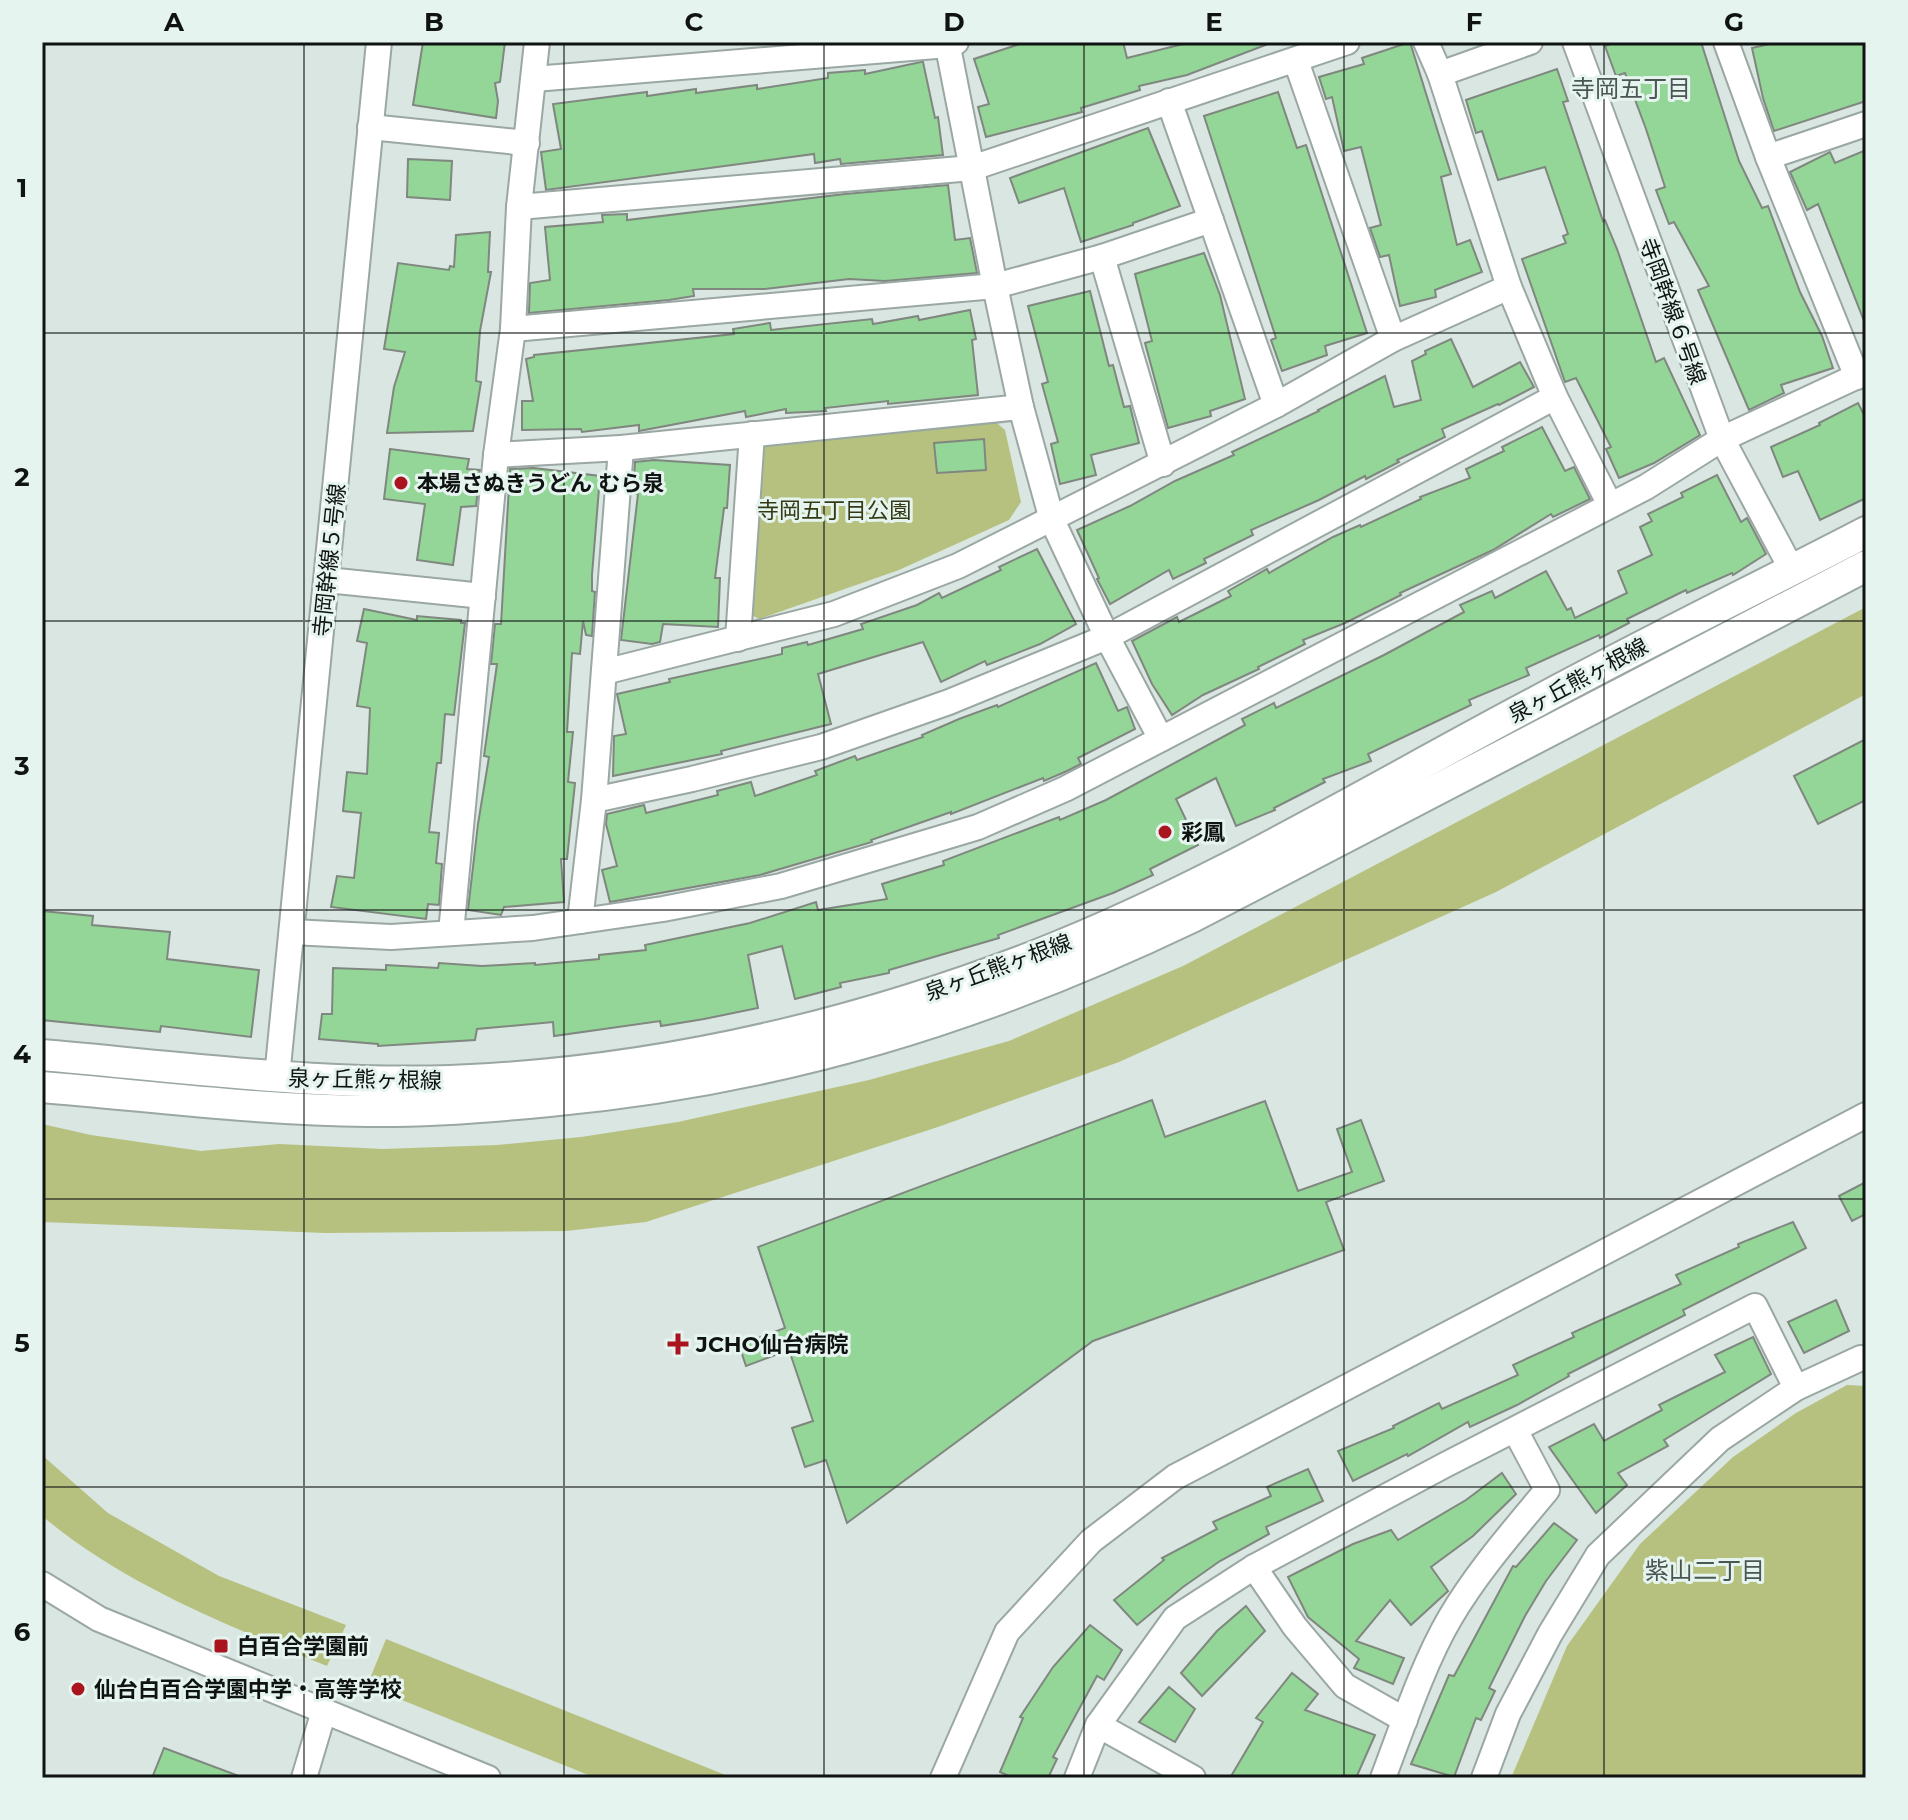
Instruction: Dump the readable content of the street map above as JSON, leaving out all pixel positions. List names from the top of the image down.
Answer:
{
  "streets": {
    "main road": ["泉ヶ丘熊ヶ根線"],
    "street": ["寺岡幹線６号線", "寺岡幹線５号線"]
  },
  "crossings": [
    ["寺岡幹線６号線", "泉ヶ丘熊ヶ根線"],
    ["寺岡幹線５号線", "泉ヶ丘熊ヶ根線"]
  ],
  "districts": ["寺岡五丁目", "紫山二丁目"],
  "parks": ["寺岡五丁目公園"],
  "places": {
    "other": ["本場さぬきうどん むら泉", "彩鳳", "仙台白百合学園中学・高等学校"],
    "health": ["JCHO仙台病院"],
    "transit": ["白百合学園前"]
  },
  "grid": {
    "columns": [
      "A",
      "B",
      "C",
      "D",
      "E",
      "F",
      "G"
    ],
    "rows": [
      "1",
      "2",
      "3",
      "4",
      "5",
      "6"
    ]
  }
}
